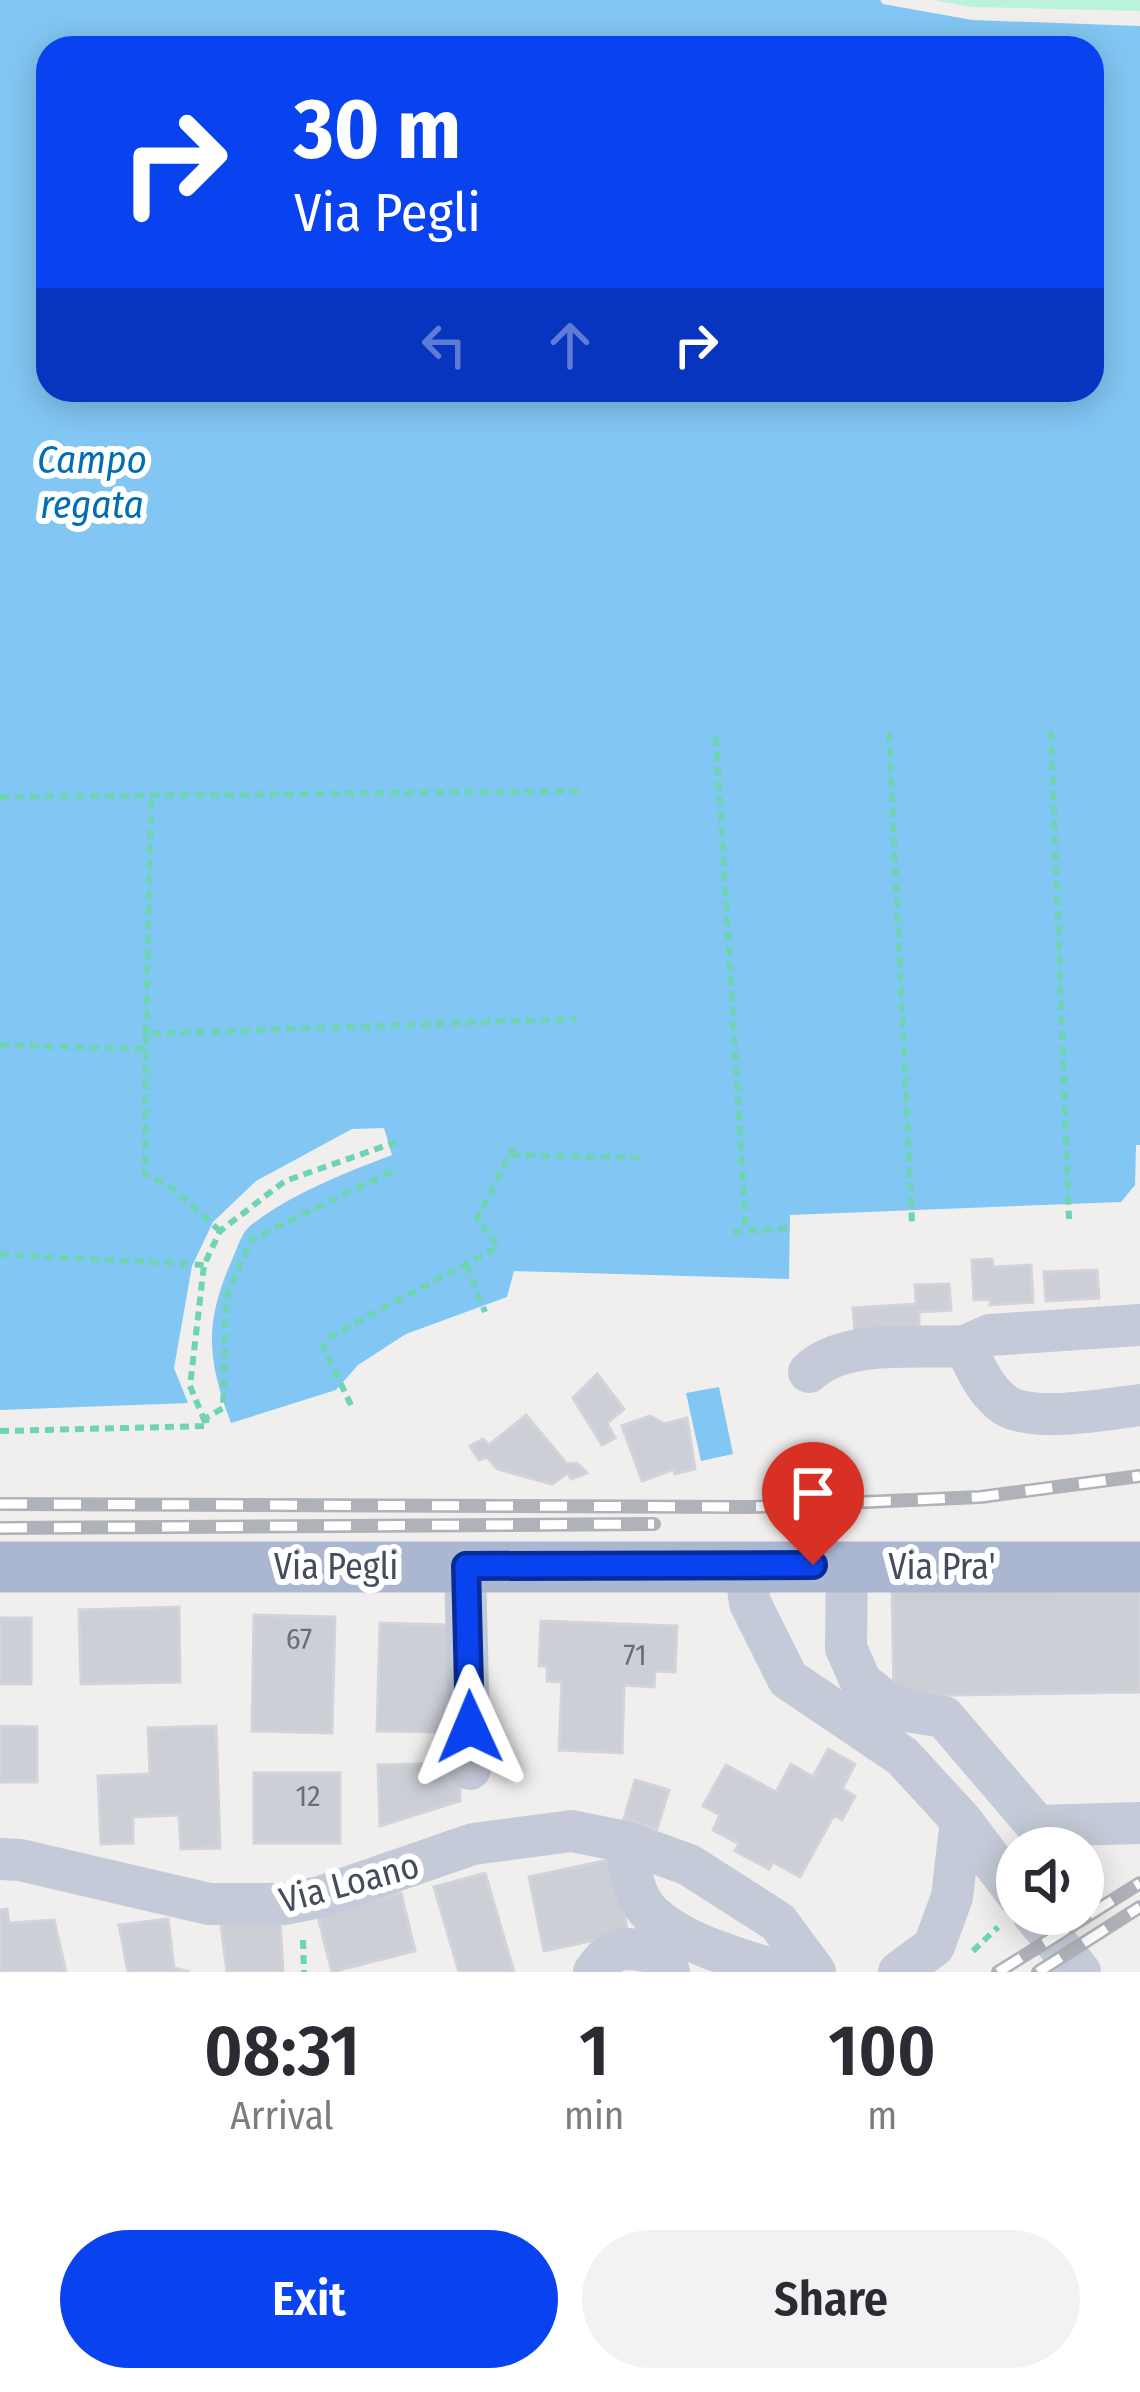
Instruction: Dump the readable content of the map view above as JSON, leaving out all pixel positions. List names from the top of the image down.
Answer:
{
  "streets": {
    "main road": ["Via Pegli", "Via Pra'"],
    "street": ["Via Loano"]
  },
  "crossings": [
    ["Via Pegli", "Via Pra'"]
  ],
  "water": ["Campo regata"],
  "house_numbers": ["67", "71", "12"],
  "page": {
    "turn": ["30 m", "Via Pegli"],
    "eta": [
      "08:31",
      "Arrival",
      "1",
      "min",
      "100",
      "m"
    ],
    "buttons": ["Exit", "Share"]
  }
}
